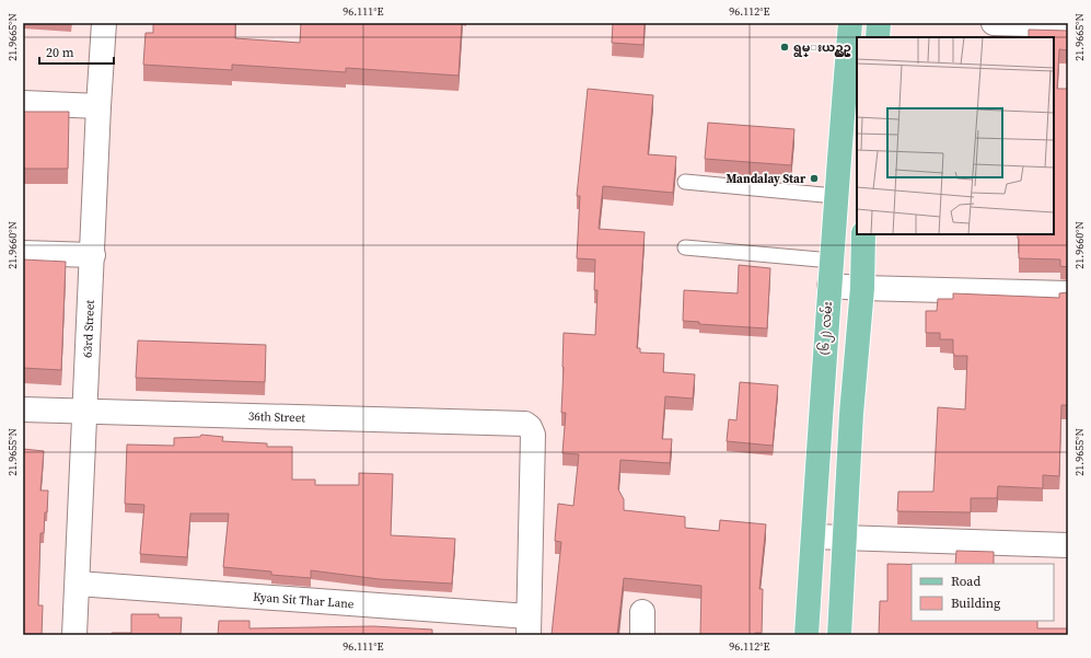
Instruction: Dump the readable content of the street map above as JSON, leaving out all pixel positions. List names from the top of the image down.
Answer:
{
  "streets": {
    "main road": ["(၆၂) လမ်း"],
    "street": ["63rd Street", "36th Street", "Kyan Sit Thar Lane"]
  },
  "crossings": [
    ["63rd Street", "36th Street"],
    ["63rd Street", "Kyan Sit Thar Lane"],
    ["36th Street", "Kyan Sit Thar Lane"]
  ],
  "places": ["ရွမ္းယဥ္ယဥ္", "Mandalay Star"],
  "legend": ["Road", "Building"],
  "scale_bar": "20 m",
  "coordinates": [
    "96.111°E",
    "96.112°E",
    "21.9665°N",
    "21.9660°N",
    "21.9655°N"
  ]
}
